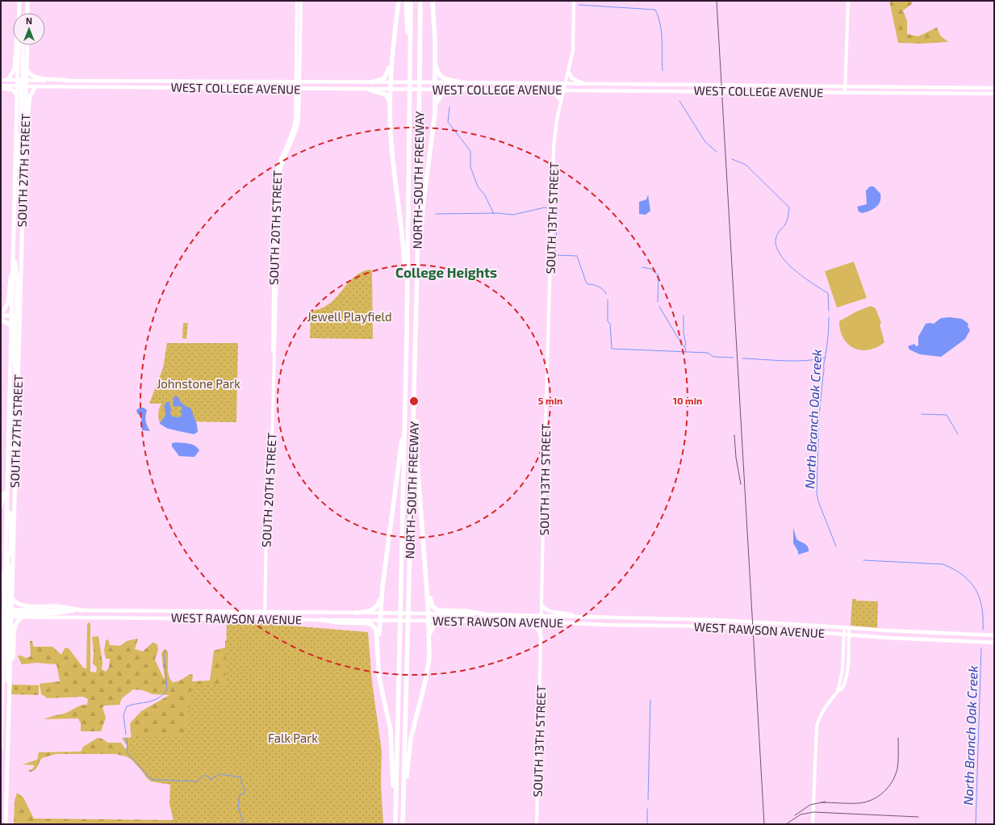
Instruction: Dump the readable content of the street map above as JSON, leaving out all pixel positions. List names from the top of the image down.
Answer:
{
  "streets": {
    "highway": ["NORTH-SOUTH FREEWAY"],
    "main road": ["WEST COLLEGE AVENUE", "SOUTH 27TH STREET", "WEST RAWSON AVENUE"],
    "street": ["SOUTH 13TH STREET", "SOUTH 20TH STREET"]
  },
  "crossings": [
    ["WEST COLLEGE AVENUE", "SOUTH 27TH STREET"],
    ["WEST COLLEGE AVENUE", "SOUTH 13TH STREET"],
    ["WEST COLLEGE AVENUE", "SOUTH 20TH STREET"],
    ["SOUTH 27TH STREET", "WEST RAWSON AVENUE"],
    ["SOUTH 13TH STREET", "WEST RAWSON AVENUE"],
    ["SOUTH 20TH STREET", "WEST RAWSON AVENUE"]
  ],
  "districts": ["College Heights"],
  "water": ["North Branch Oak Creek"],
  "parks": ["Jewell Playfield", "Johnstone Park", "Falk Park"],
  "north": "top",
  "rings": ["5 min", "10 min"]
}
